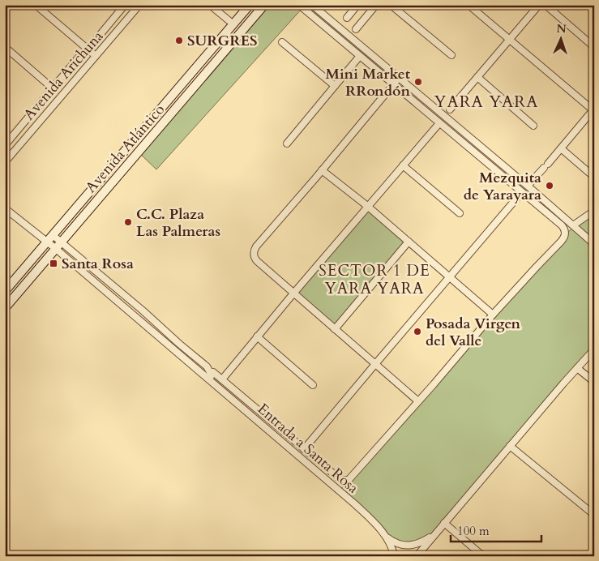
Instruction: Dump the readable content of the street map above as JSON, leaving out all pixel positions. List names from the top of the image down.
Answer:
{
  "streets": {
    "main road": ["Avenida Atlántico"],
    "street": ["Avenida Arichuna", "Entrada a Santa Rosa"]
  },
  "crossings": [
    ["Avenida Atlántico", "Entrada a Santa Rosa"]
  ],
  "districts": ["YARA YARA", "SECTOR 1 DE YARA YARA"],
  "places": {
    "other": [
      "SURGRES",
      "Mini Market RRondón",
      "Mezquita de Yarayara",
      "C.C. Plaza Las Palmeras",
      "Posada Virgen del Valle"
    ],
    "transit": ["Santa Rosa"]
  },
  "scale_bar": "100 m",
  "north": "top"
}
